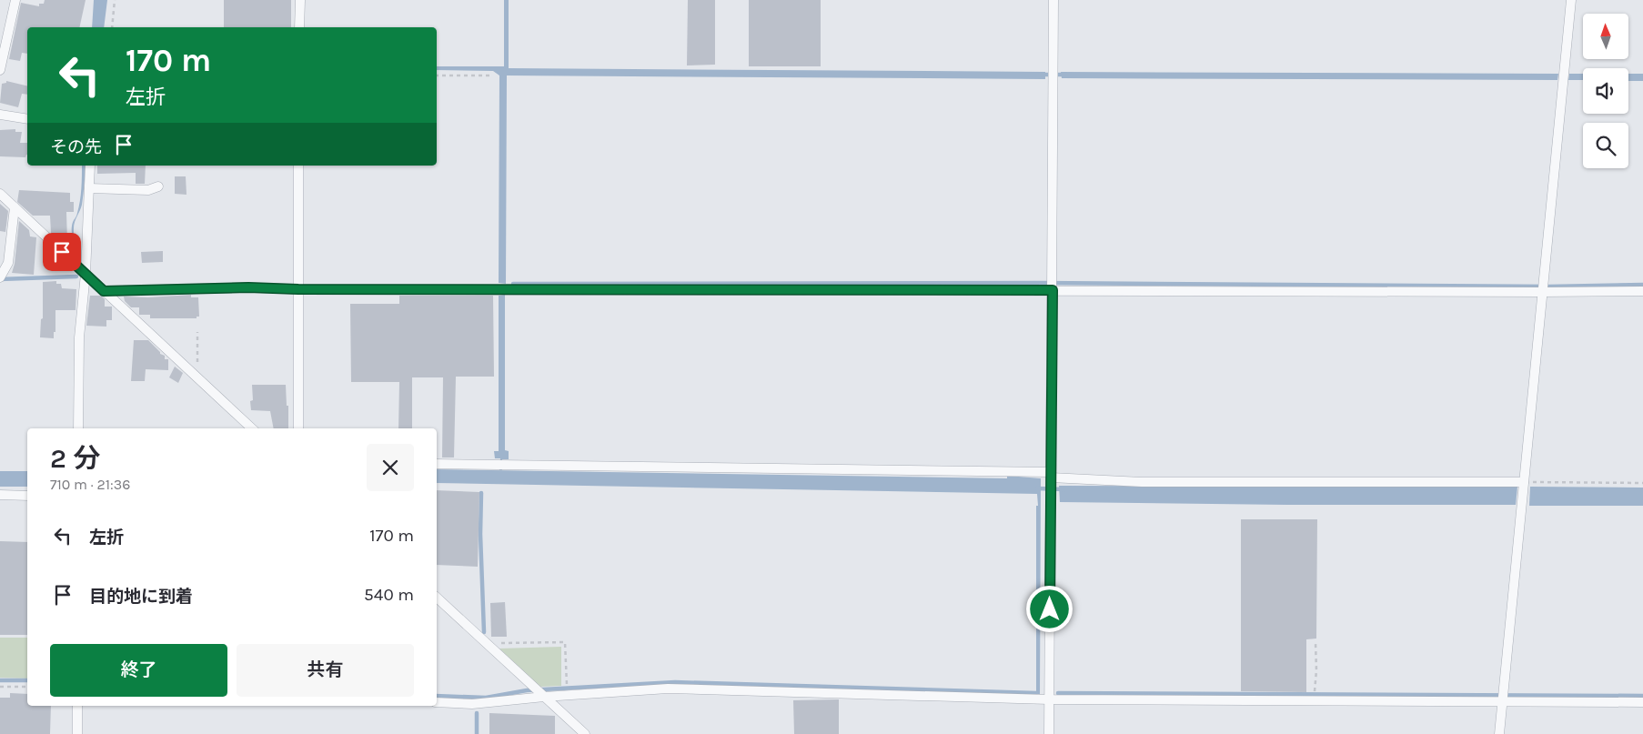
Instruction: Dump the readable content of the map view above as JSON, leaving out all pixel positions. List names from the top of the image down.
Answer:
{
  "north": "top",
  "page": {
    "turn": ["170 m", "左折"],
    "then": "その先",
    "heading": ["2 分", "710 m · 21:36"],
    "list": [
      {
        "name": "左折",
        "value": "170 m"
      },
      {
        "name": "目的地に到着",
        "value": "540 m"
      }
    ],
    "buttons": ["終了", "共有"]
  }
}
